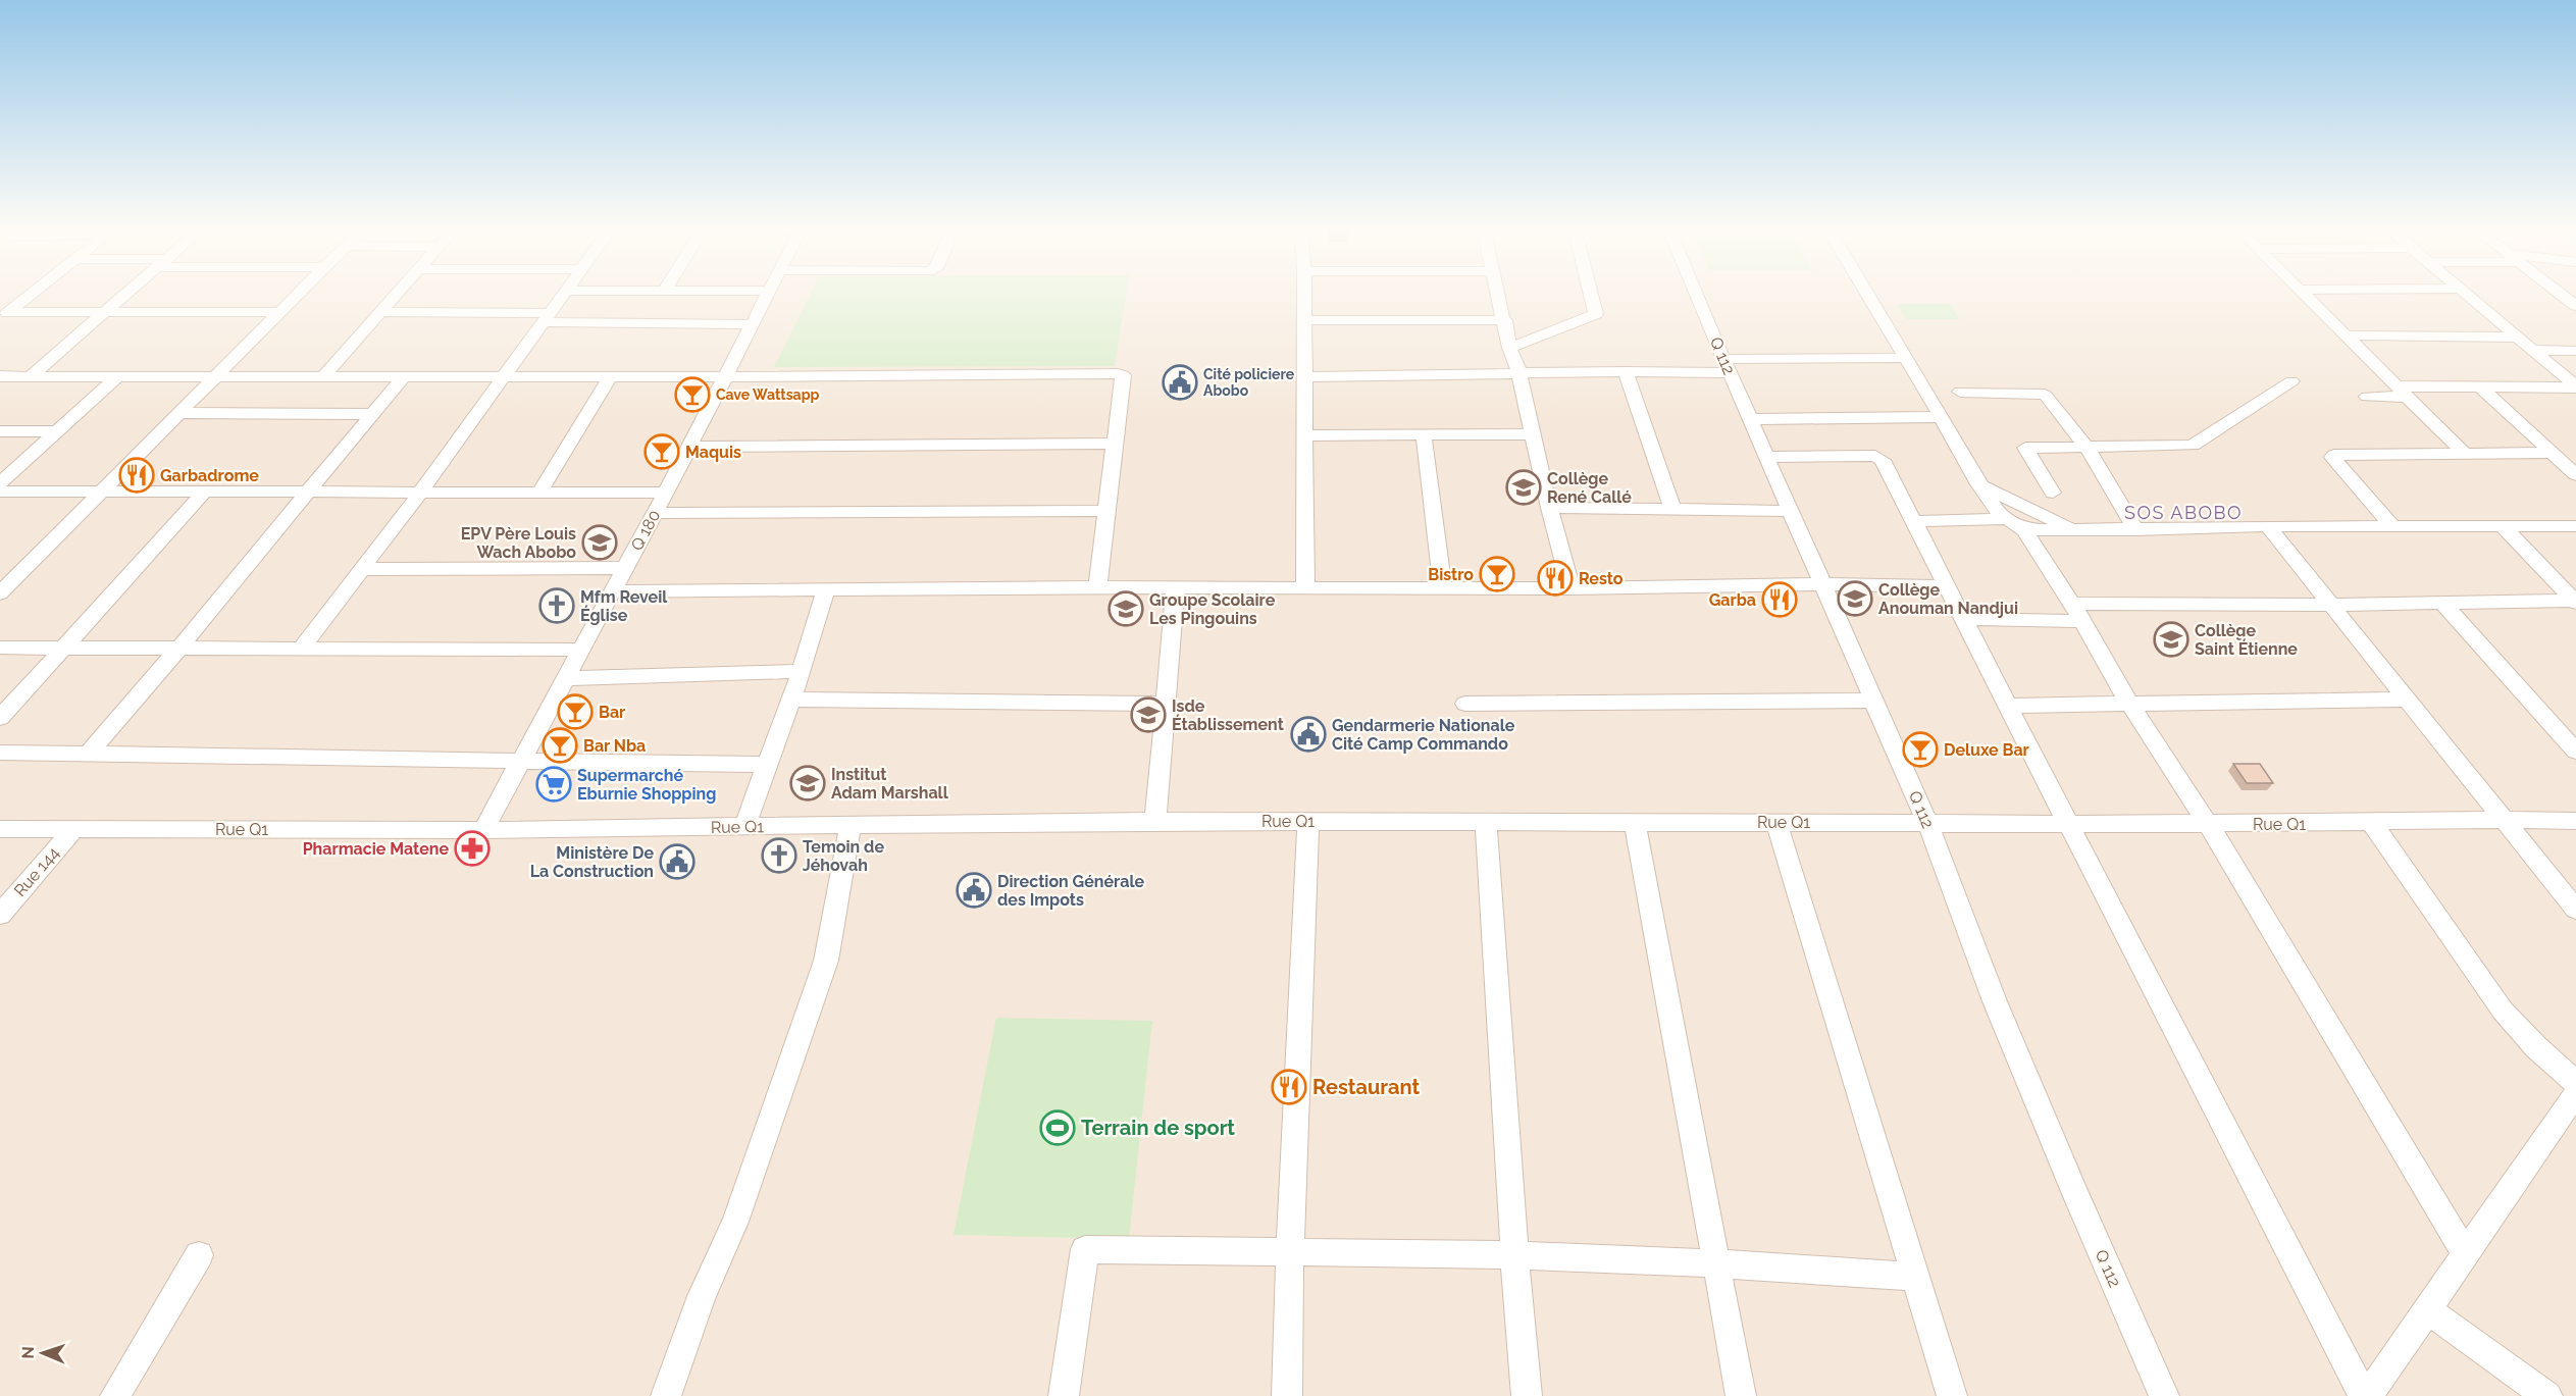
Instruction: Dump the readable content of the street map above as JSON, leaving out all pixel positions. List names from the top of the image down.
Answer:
{
  "streets": {
    "street": [
      "Q 112",
      "Q 180",
      "Rue Q1",
      "Rue 144"
    ]
  },
  "crossings": [
    ["Q 112", "Rue Q1"],
    ["Q 180", "Rue Q1"],
    ["Rue Q1", "Rue 144"]
  ],
  "districts": ["SOS ABOBO"],
  "places": {
    "public building": [
      "Cité policiere Abobo",
      "Gendarmerie Nationale Cité Camp Commando",
      "Ministère De La Construction",
      "Direction Générale des Impots"
    ],
    "bar": [
      "Cave Wattsapp",
      "Maquis",
      "Bistro",
      "Bar",
      "Bar Nba",
      "Deluxe Bar"
    ],
    "restaurant": [
      "Garbadrome",
      "Resto",
      "Garba",
      "Restaurant"
    ],
    "school or university": [
      "Collège René Callé",
      "EPV Père Louis Wach Abobo",
      "Collège Anouman Nandjui",
      "Groupe Scolaire Les Pingouins",
      "Collège Saint Étienne",
      "Isde Établissement",
      "Institut Adam Marshall"
    ],
    "church": ["Mfm Reveil Église", "Temoin de Jéhovah"],
    "supermarket": ["Supermarché Eburnie Shopping"],
    "pharmacy": ["Pharmacie Matene"],
    "sports": ["Terrain de sport"]
  },
  "north": "left"
}
